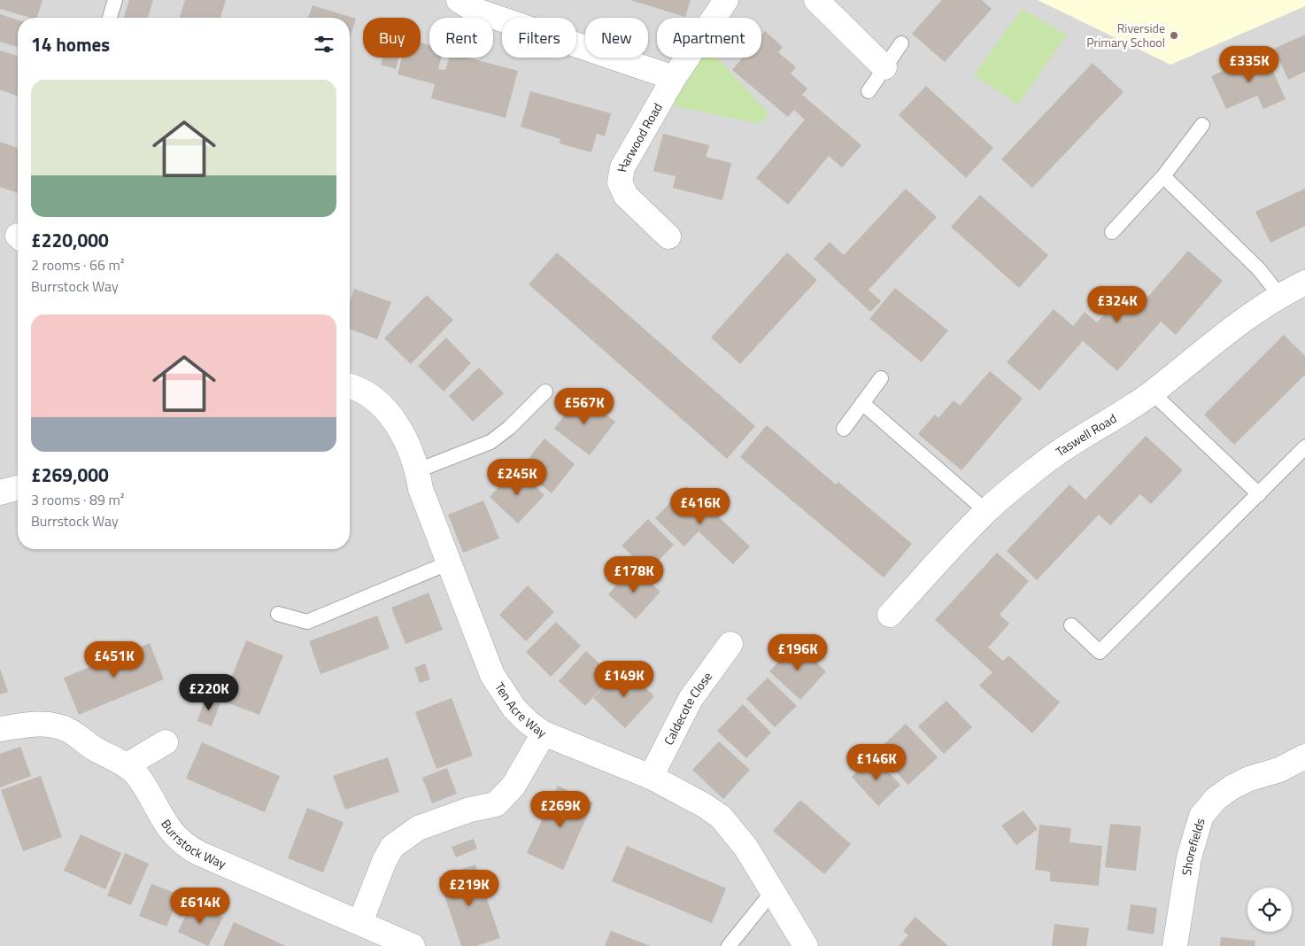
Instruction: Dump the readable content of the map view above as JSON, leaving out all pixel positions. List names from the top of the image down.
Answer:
{
  "streets": {
    "street": [
      "Harwood Road",
      "Taswell Road",
      "Ten Acre Way",
      "Caldecote Close",
      "Burrstock Way",
      "Shorefields"
    ]
  },
  "crossings": [
    ["Ten Acre Way", "Caldecote Close"]
  ],
  "places": ["Riverside Primary School"],
  "page": {
    "chip": [
      "Buy",
      "Rent",
      "Filters",
      "New",
      "Apartment"
    ],
    "heading": "14 homes",
    "price": [
      "£335K",
      "£324K",
      "£567K",
      "£245K",
      "£416K",
      "£178K",
      "£196K",
      "£451K",
      "£149K",
      "£220K",
      "£146K",
      "£269K",
      "£219K",
      "£614K"
    ],
    "list": [
      {
        "name": "£220,000",
        "note": "2 rooms · 66 m² · Burrstock Way"
      },
      {
        "name": "£269,000",
        "note": "3 rooms · 89 m² · Burrstock Way"
      }
    ]
  }
}
